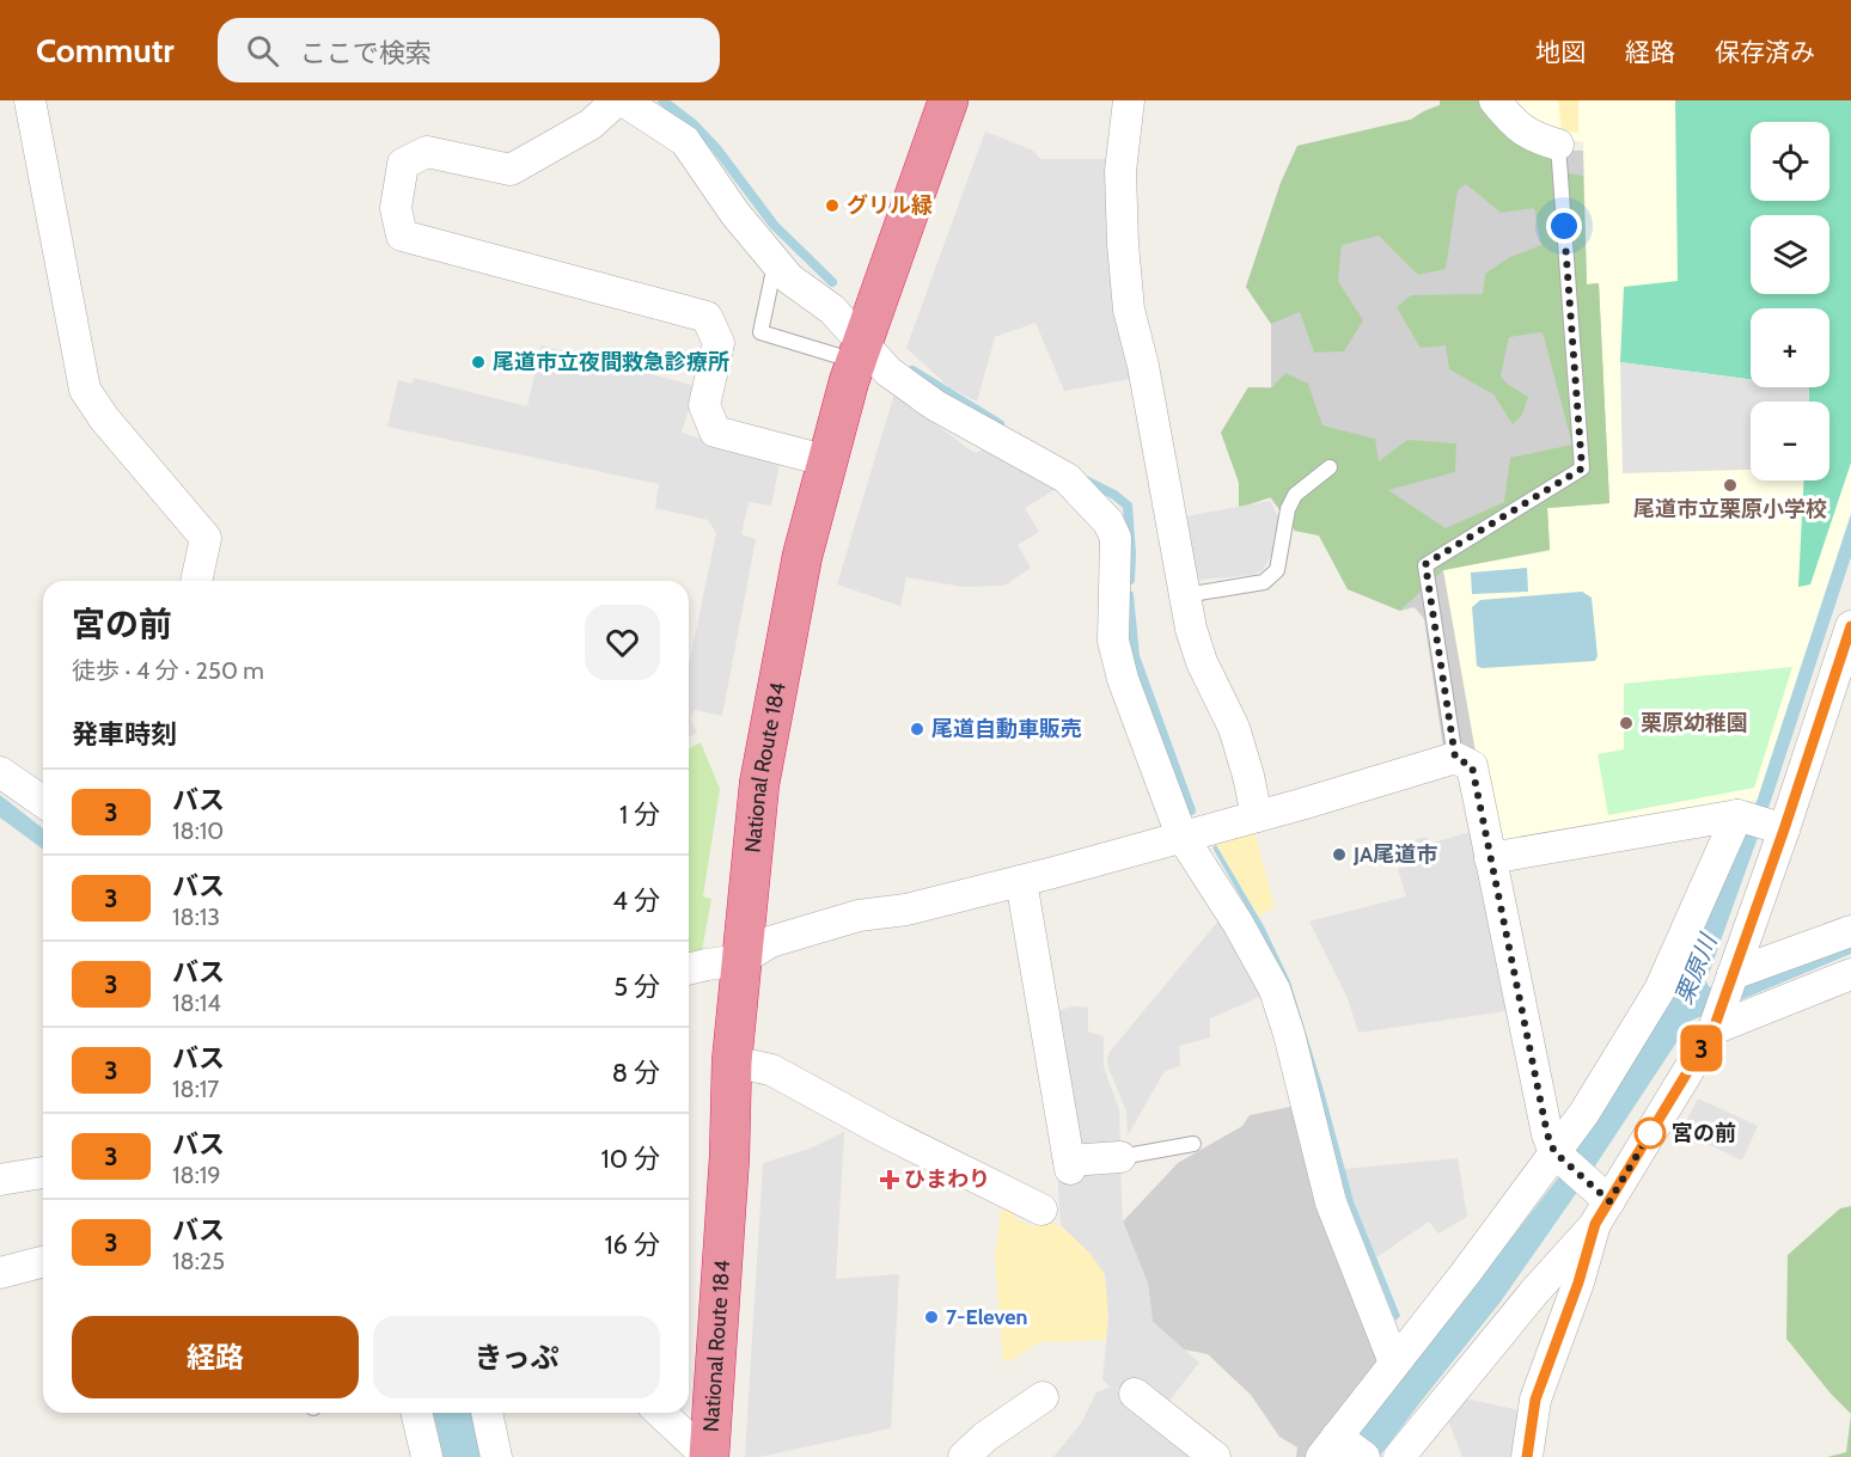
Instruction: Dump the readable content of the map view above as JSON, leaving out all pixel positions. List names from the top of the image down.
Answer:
{
  "streets": {
    "highway": ["National Route 184"]
  },
  "water": ["栗原川"],
  "places": {
    "other": [
      "グリル緑",
      "尾道市立夜間救急診療所",
      "尾道市立栗原小学校",
      "栗原幼稚園",
      "尾道自動車販売",
      "JA尾道市",
      "宮の前",
      "7-Eleven"
    ],
    "health": ["ひまわり"]
  },
  "lines": ["bus line 3"],
  "page": {
    "header": "Commutr",
    "search": "ここで検索",
    "nav": ["地図", "経路", "保存済み"],
    "on_map": "3",
    "map_buttons": ["+", "−"],
    "heading": [
      ["宮の前", "徒歩 · 4 分 · 250 m"],
      "発車時刻"
    ],
    "list": [
      {
        "mark": "3",
        "name": "バス",
        "note": "18:10",
        "value": "1 分"
      },
      {
        "mark": "3",
        "name": "バス",
        "note": "18:13",
        "value": "4 分"
      },
      {
        "mark": "3",
        "name": "バス",
        "note": "18:14",
        "value": "5 分"
      },
      {
        "mark": "3",
        "name": "バス",
        "note": "18:17",
        "value": "8 分"
      },
      {
        "mark": "3",
        "name": "バス",
        "note": "18:19",
        "value": "10 分"
      },
      {
        "mark": "3",
        "name": "バス",
        "note": "18:25",
        "value": "16 分"
      }
    ],
    "buttons": ["経路", "きっぷ"]
  }
}
